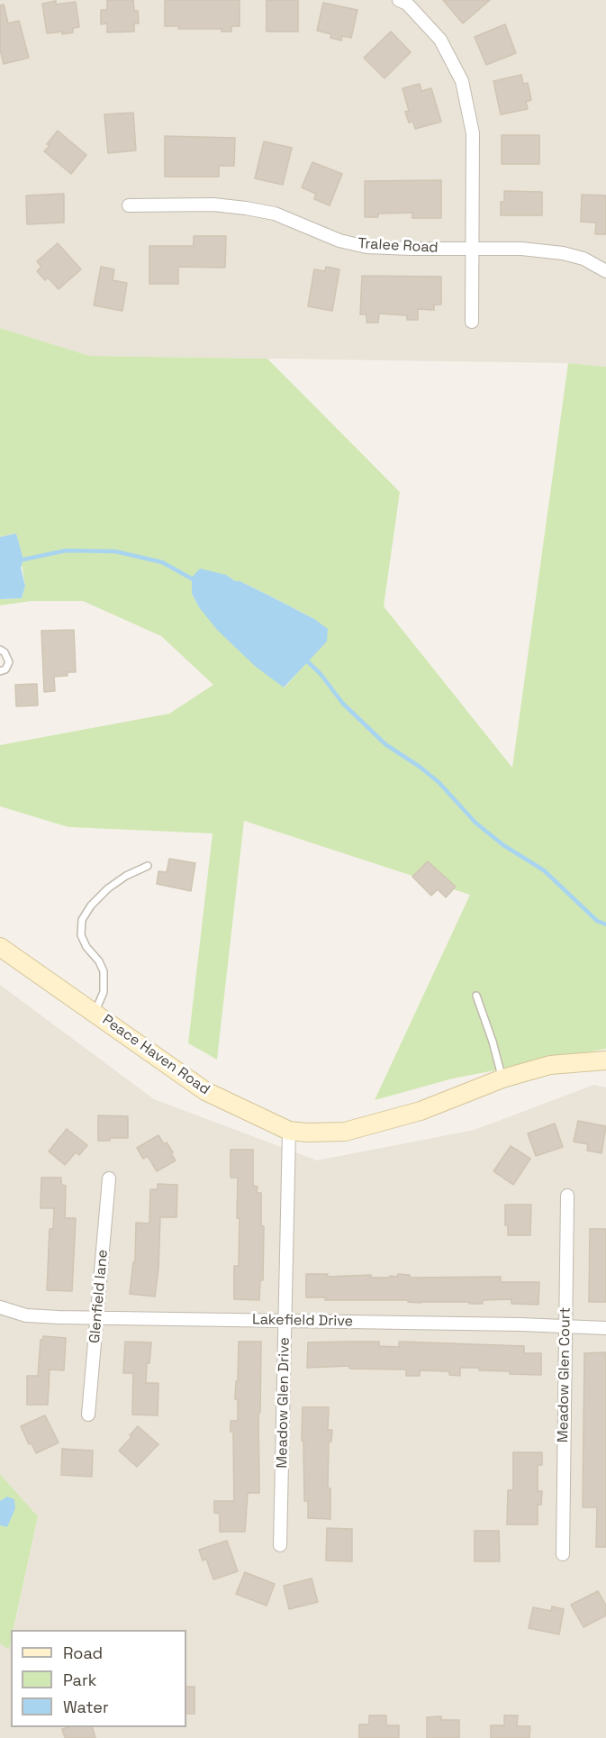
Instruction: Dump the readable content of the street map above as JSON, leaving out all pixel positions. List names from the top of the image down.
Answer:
{
  "streets": {
    "main road": ["Peace Haven Road"],
    "street": [
      "Tralee Road",
      "Glenfield lane",
      "Lakefield Drive",
      "Meadow Glen Court",
      "Meadow Glen Drive"
    ]
  },
  "crossings": [
    ["Peace Haven Road", "Meadow Glen Drive"],
    ["Glenfield lane", "Lakefield Drive"],
    ["Lakefield Drive", "Meadow Glen Court"],
    ["Lakefield Drive", "Meadow Glen Drive"]
  ],
  "legend": ["Road", "Park", "Water"]
}
